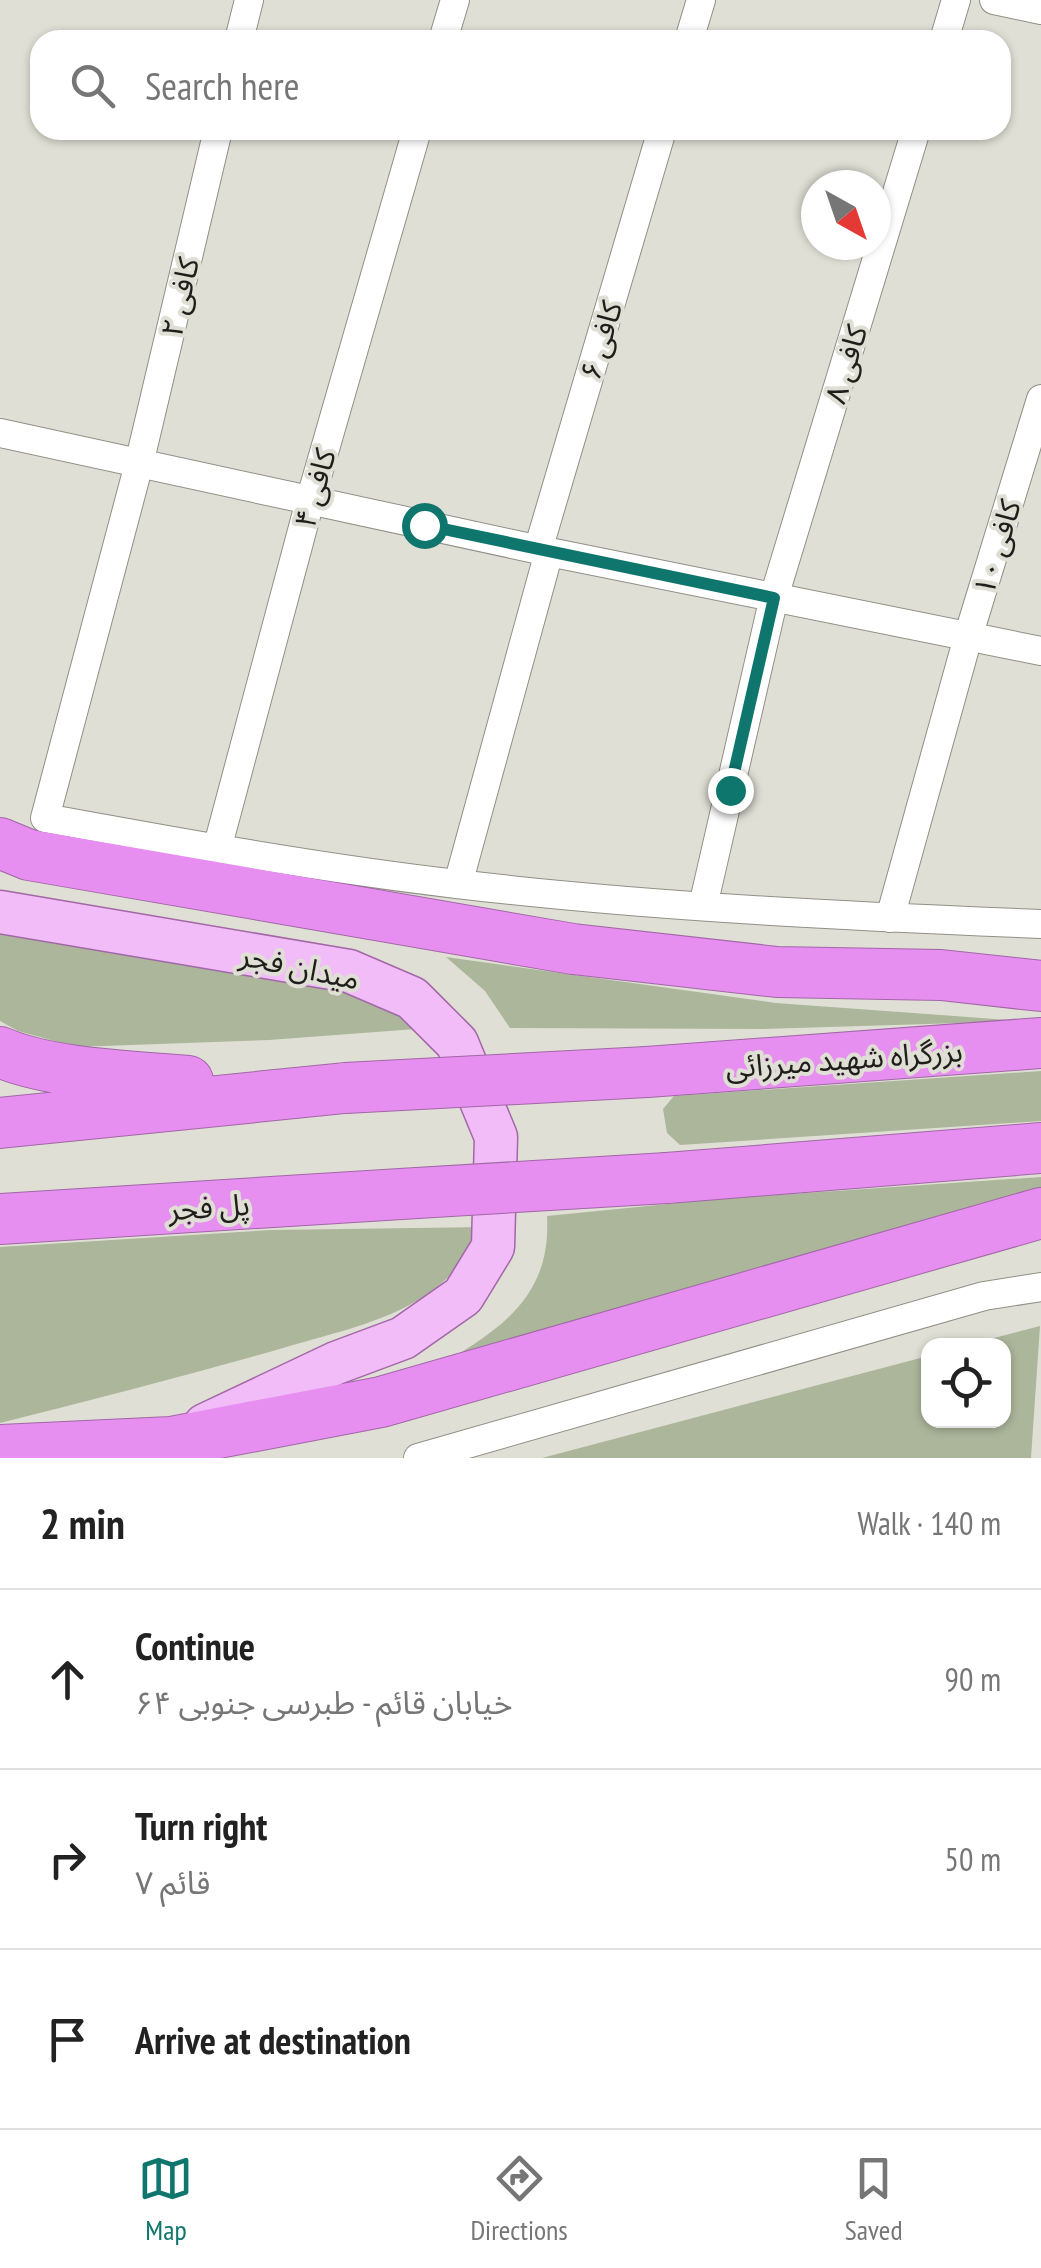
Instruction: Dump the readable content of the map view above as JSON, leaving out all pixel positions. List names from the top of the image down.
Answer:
{
  "streets": {
    "highway": ["بزرگراه شهید میرزائی", "پل فجر"],
    "main road": ["میدان فجر"],
    "street": [
      "کافی ۲",
      "کافی ۶",
      "کافی ۸",
      "کافی ۴",
      "کافی ۱۰"
    ]
  },
  "crossings": [
    ["کافی ۲", "کافی ۴"]
  ],
  "north": "bottom right",
  "page": {
    "search": "Search here",
    "heading": ["2 min", "Walk · 140 m"],
    "list": [
      ["Continue", "خیابان قائم - طبرسی جنوبی ۶۴", "90 m"],
      ["Turn right", "قائم ۷", "50 m"],
      "Arrive at destination"
    ],
    "nav": ["Map", "Directions", "Saved"]
  }
}
